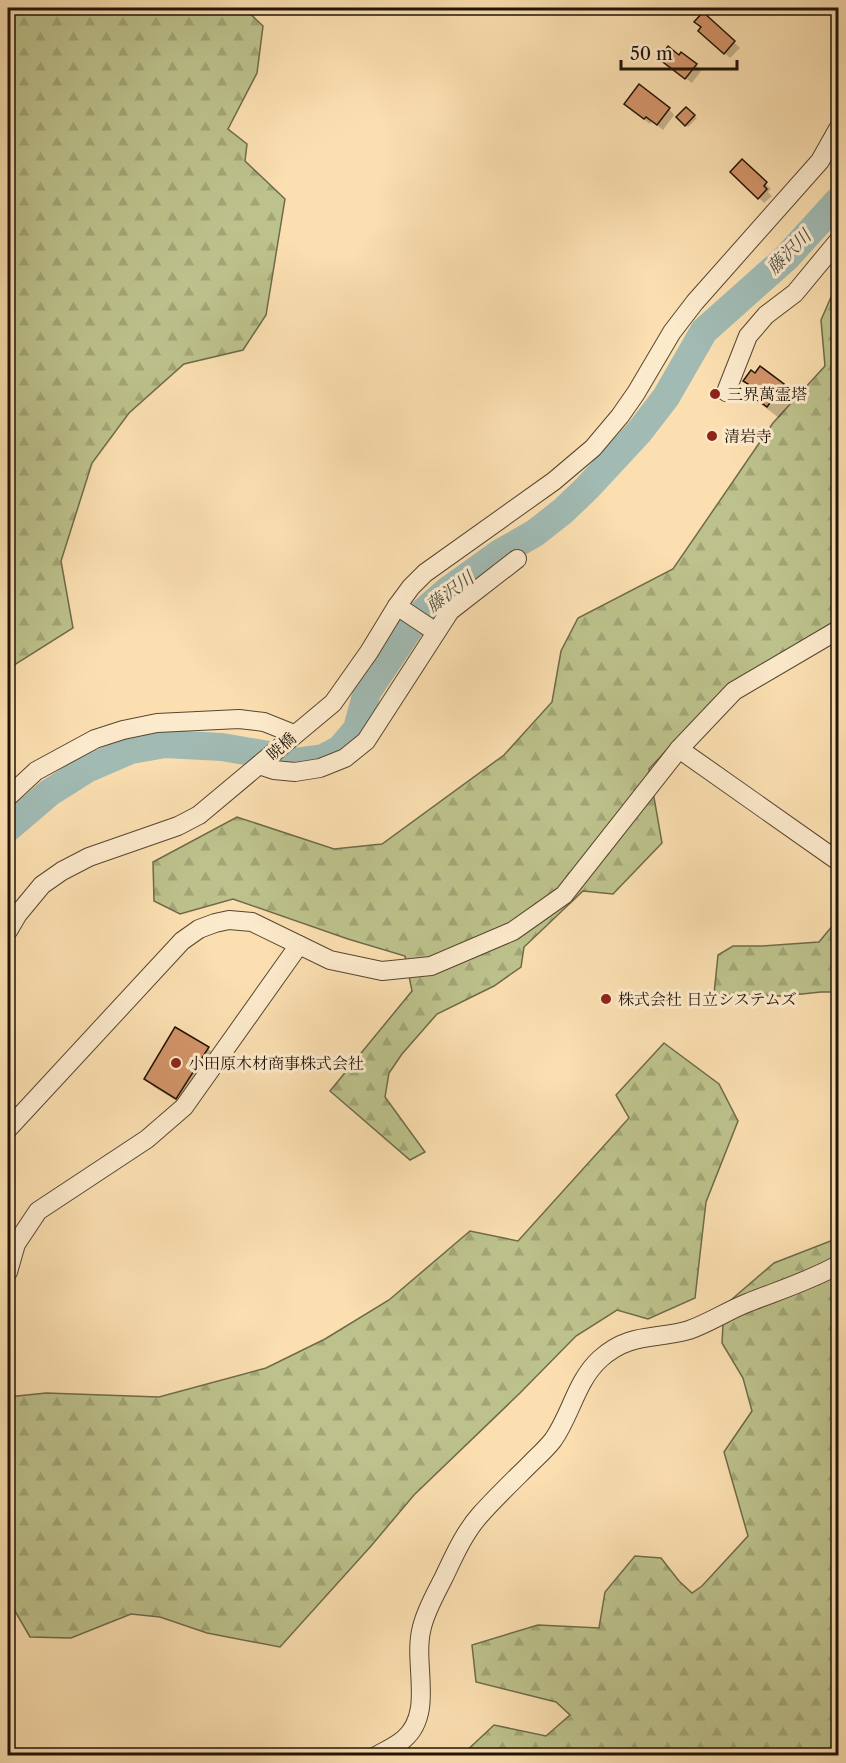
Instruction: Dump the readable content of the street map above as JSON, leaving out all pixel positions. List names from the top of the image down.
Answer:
{
  "streets": {
    "street": ["暁橋"]
  },
  "water": ["藤沢川"],
  "places": [
    "三界萬霊塔",
    "清岩寺",
    "株式会社 日立システムズ",
    "小田原木材商事株式会社"
  ],
  "scale_bar": "50 m"
}
